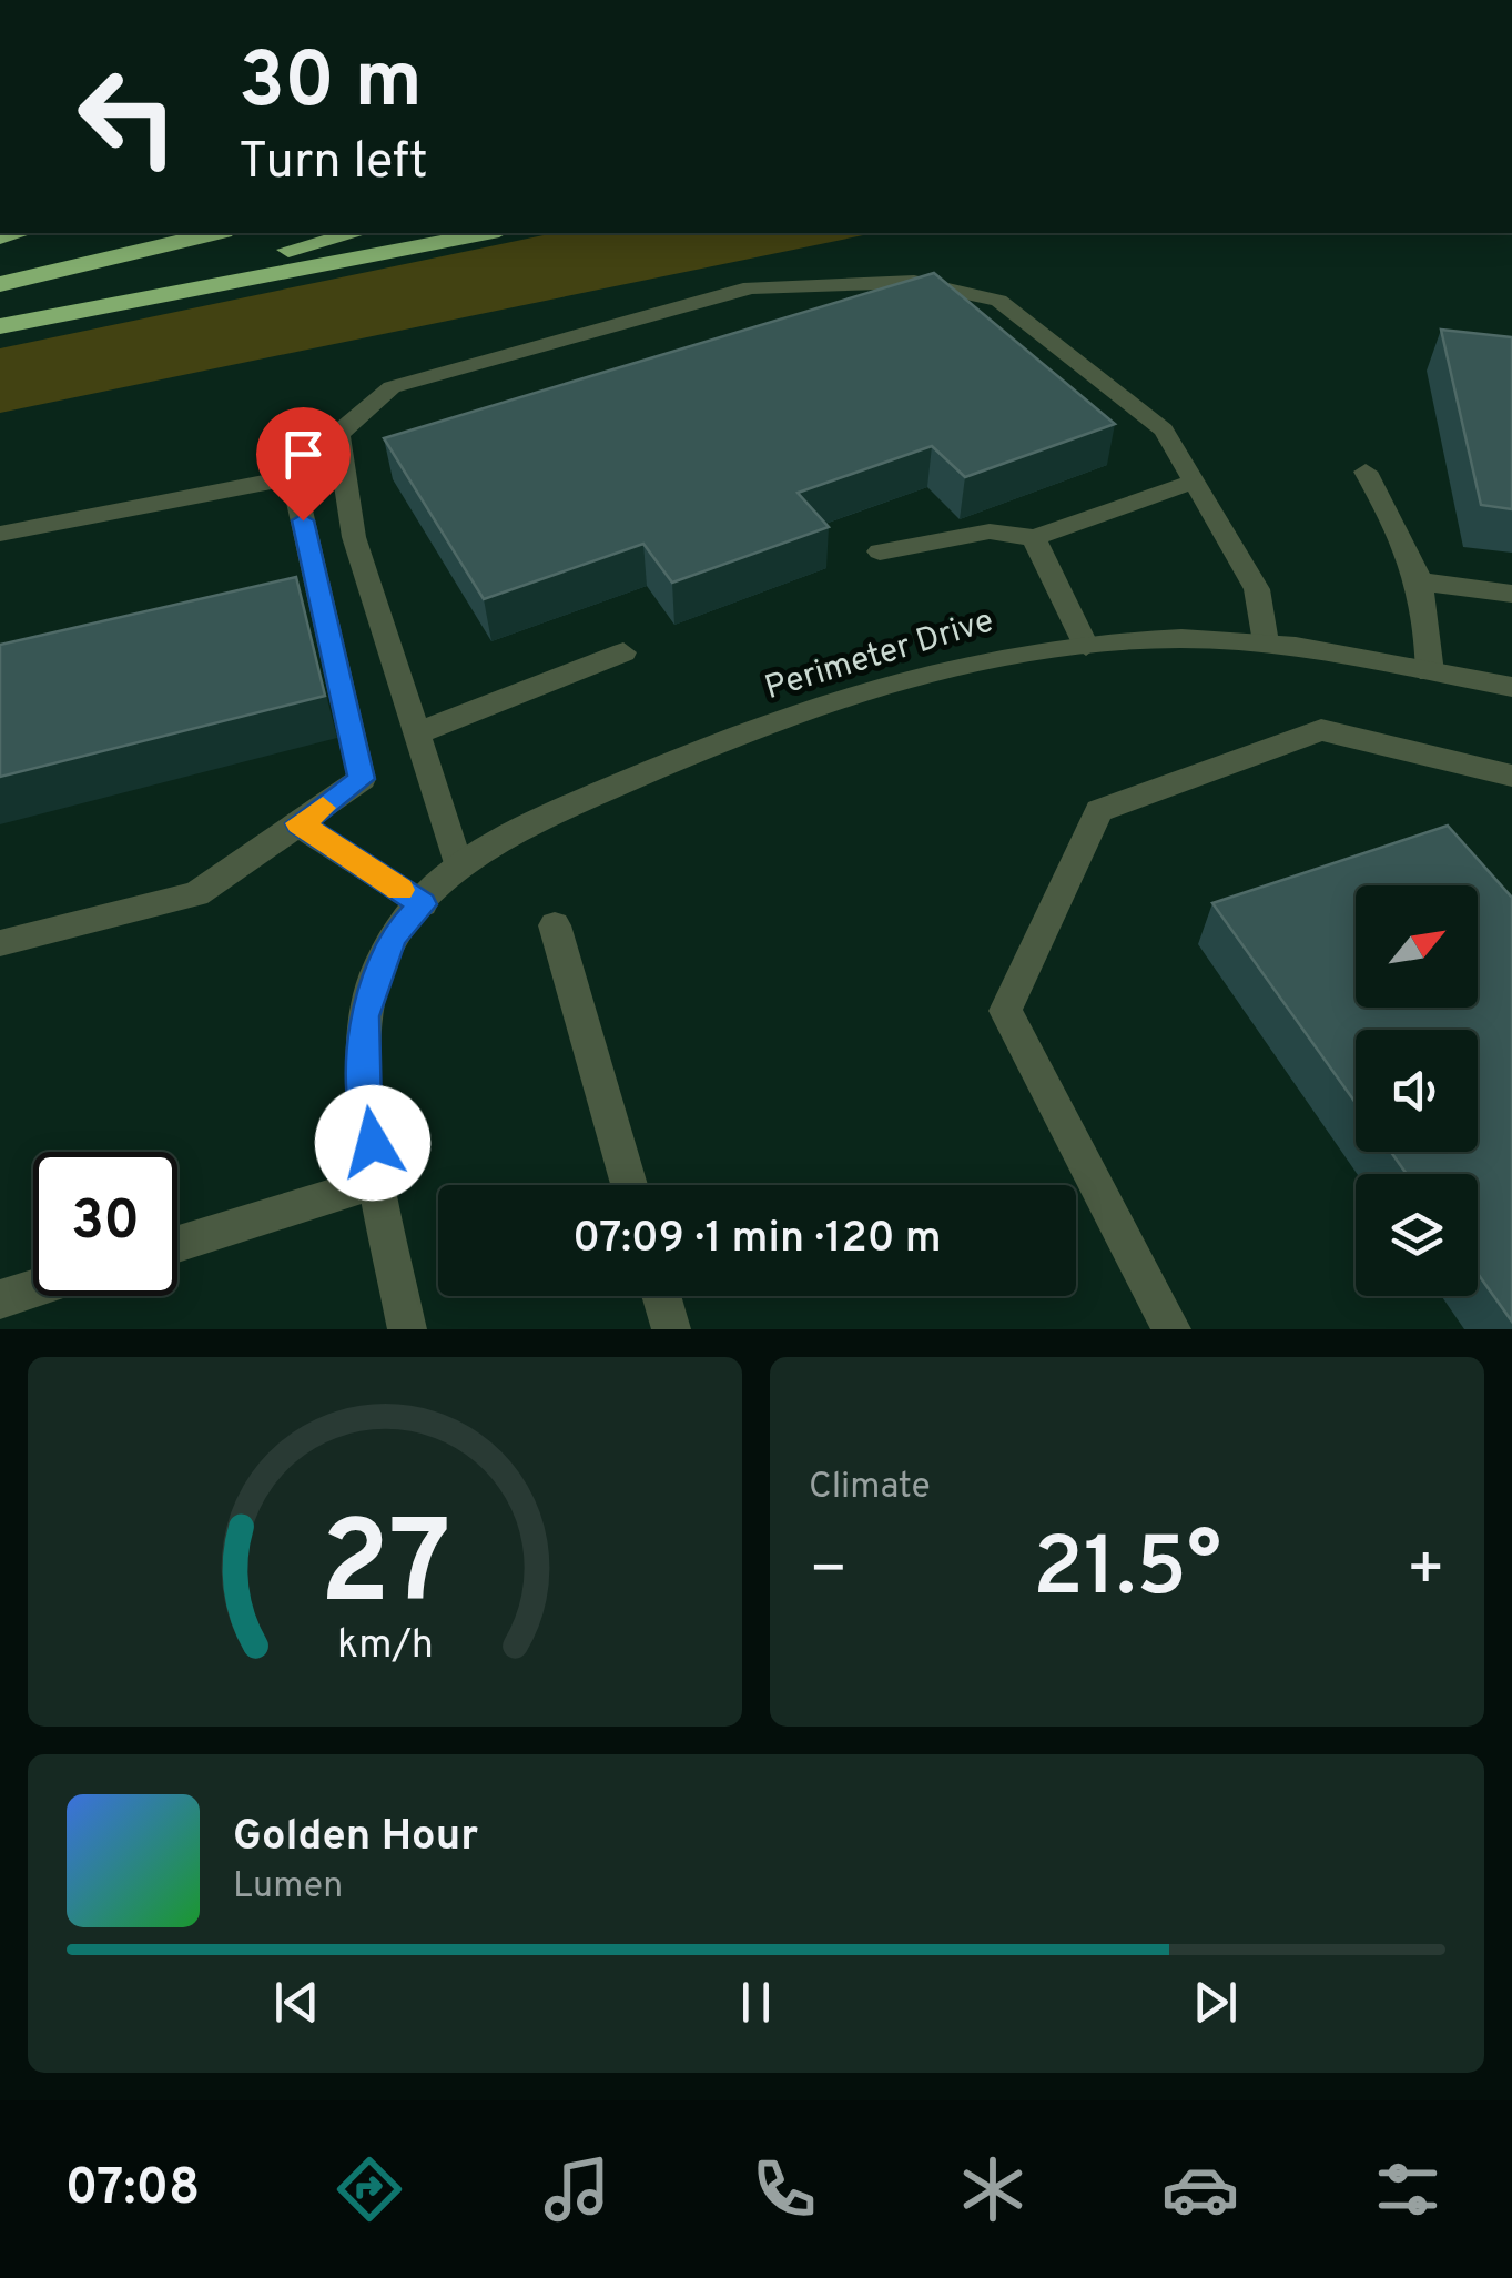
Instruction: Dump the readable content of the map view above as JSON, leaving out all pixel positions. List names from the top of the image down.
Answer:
{
  "streets": {
    "street": ["Perimeter Drive"]
  },
  "north": "top right",
  "page": {
    "turn": ["30 m", "Turn left"],
    "limit": "30",
    "trip": "07:09 · 1 min · 120 m",
    "tile": "Climate",
    "heat": ["−", "21.5°", "+"],
    "song": ["Golden Hour", "Lumen"],
    "tabs": "07:08",
    "gauge": ["27", "km/h"]
  }
}
